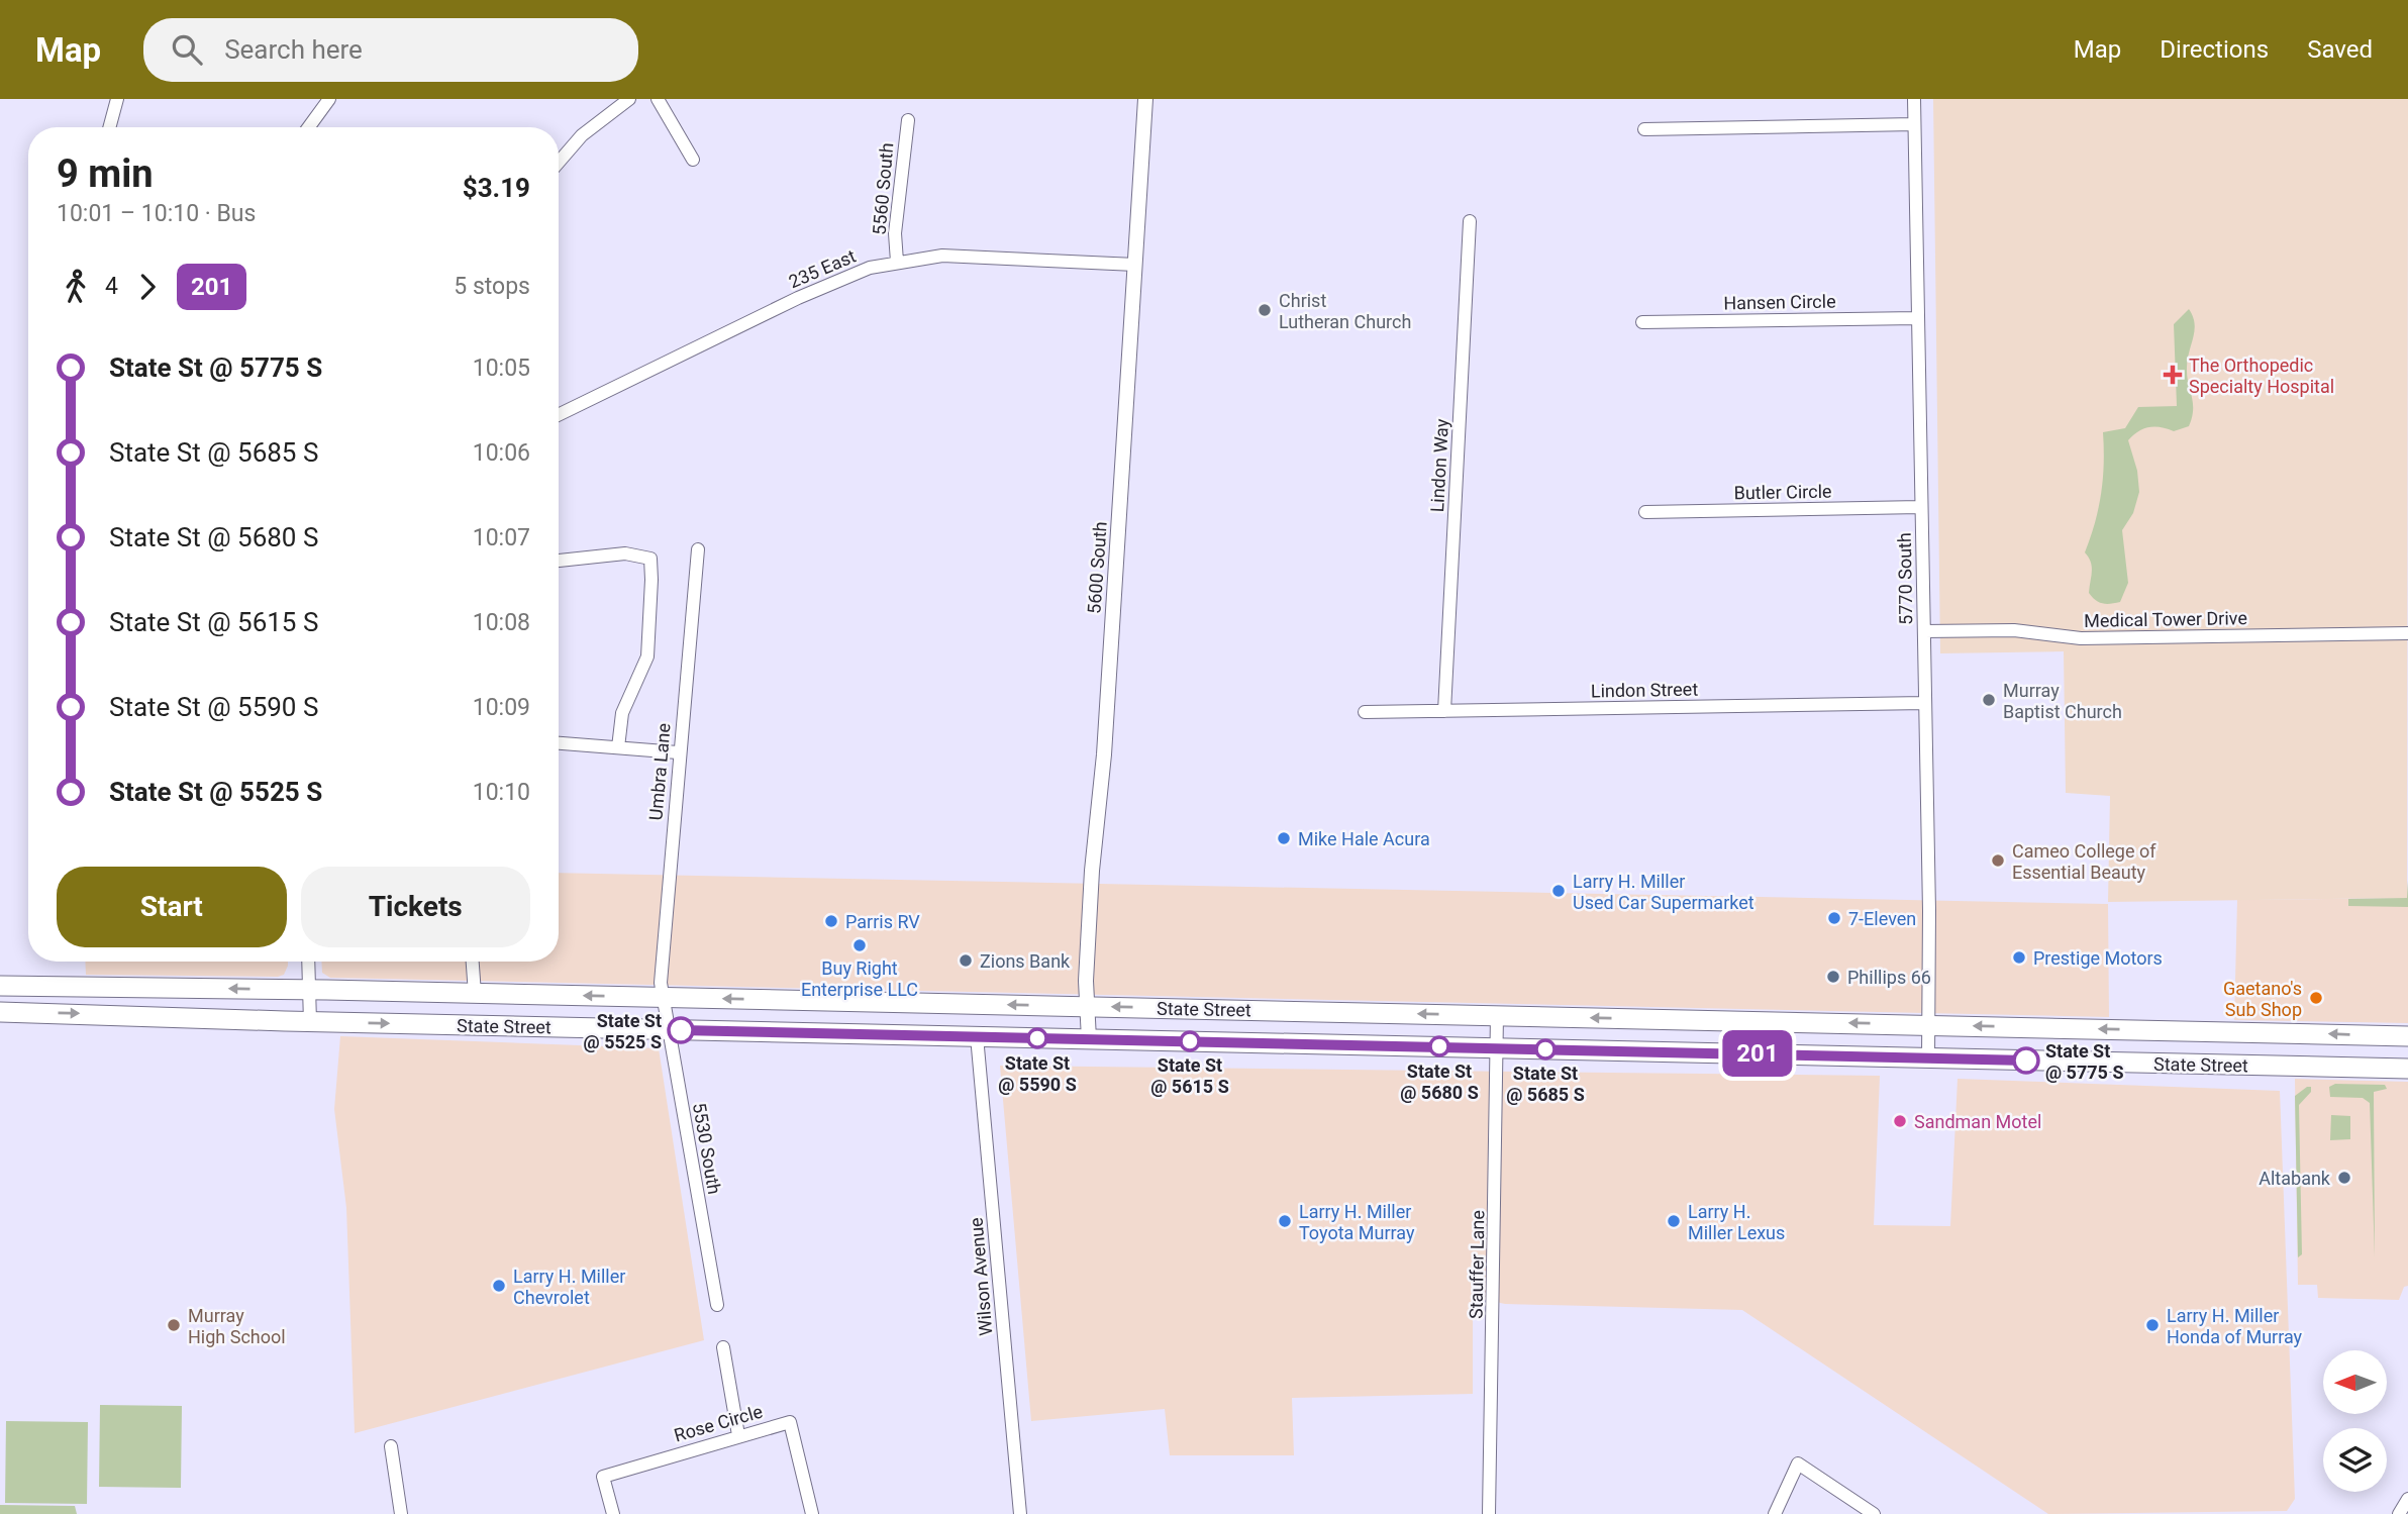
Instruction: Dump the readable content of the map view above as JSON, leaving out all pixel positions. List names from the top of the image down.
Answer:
{
  "streets": {
    "main road": ["State Street"],
    "street": [
      "5560 South",
      "235 East",
      "Hansen Circle",
      "Lindon Way",
      "Butler Circle",
      "5600 South",
      "5770 South",
      "Medical Tower Drive",
      "Lindon Street",
      "Umbra Lane",
      "5530 South",
      "Stauffer Lane",
      "Wilson Avenue",
      "Rose Circle"
    ]
  },
  "crossings": [
    ["5560 South", "235 East"],
    ["235 East", "5600 South"],
    ["Hansen Circle", "5770 South"],
    ["Lindon Way", "Lindon Street"],
    ["Butler Circle", "5770 South"],
    ["5600 South", "State Street"],
    ["5770 South", "Medical Tower Drive"],
    ["5770 South", "Lindon Street"],
    ["5770 South", "State Street"],
    ["Umbra Lane", "State Street"],
    ["Umbra Lane", "5530 South"],
    ["State Street", "5530 South"],
    ["State Street", "Stauffer Lane"],
    ["State Street", "Wilson Avenue"]
  ],
  "places": {
    "other": [
      "Christ Lutheran Church",
      "Murray Baptist Church",
      "Mike Hale Acura",
      "Cameo College of Essential Beauty",
      "Larry H. Miller Used Car Supermarket",
      "7-Eleven",
      "Parris RV",
      "Buy Right Enterprise LLC",
      "Prestige Motors",
      "Zions Bank",
      "Phillips 66",
      "Gaetano's Sub Shop",
      "State St @ 5525 S",
      "State St @ 5590 S",
      "State St @ 5615 S",
      "State St @ 5680 S",
      "State St @ 5685 S",
      "State St @ 5775 S",
      "Sandman Motel",
      "Altabank",
      "Larry H. Miller Toyota Murray",
      "Larry H. Miller Lexus",
      "Larry H. Miller Chevrolet",
      "Murray High School",
      "Larry H. Miller Honda of Murray"
    ],
    "health": ["The Orthopedic Specialty Hospital"]
  },
  "lines": ["bus line 201"],
  "north": "left",
  "page": {
    "header": "Map",
    "search": "Search here",
    "nav": ["Map", "Directions", "Saved"],
    "on_map": "201",
    "heading": ["9 min", "10:01 – 10:10 · Bus", "$3.19"],
    "legs": ["4", "201", "5 stops"],
    "list": [
      {
        "name": "State St @ 5775 S",
        "value": "10:05"
      },
      {
        "name": "State St @ 5685 S",
        "value": "10:06"
      },
      {
        "name": "State St @ 5680 S",
        "value": "10:07"
      },
      {
        "name": "State St @ 5615 S",
        "value": "10:08"
      },
      {
        "name": "State St @ 5590 S",
        "value": "10:09"
      },
      {
        "name": "State St @ 5525 S",
        "value": "10:10"
      }
    ],
    "buttons": ["Start", "Tickets"]
  }
}
